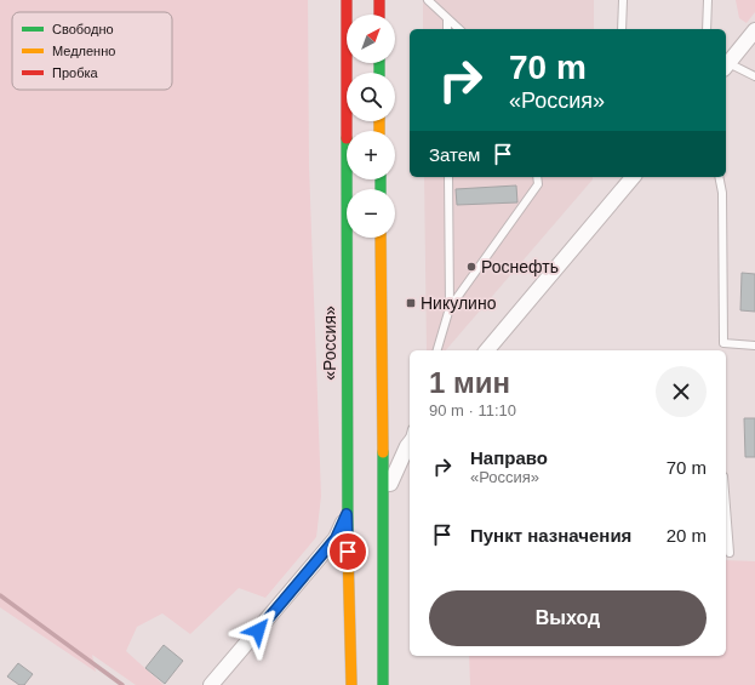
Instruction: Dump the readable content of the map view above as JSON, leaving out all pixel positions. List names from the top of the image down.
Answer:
{
  "streets": {
    "highway": ["«Россия»"]
  },
  "places": {
    "other": ["Роснефть"],
    "transit": ["Никулино"]
  },
  "legend": ["Свободно", "Медленно", "Пробка"],
  "north": "top right",
  "page": {
    "map_buttons": ["+", "−"],
    "turn": ["70 m", "«Россия»"],
    "then": "Затем",
    "heading": ["1 мин", "90 m · 11:10"],
    "list": [
      {
        "name": "Направо",
        "note": "«Россия»",
        "value": "70 m"
      },
      {
        "name": "Пункт назначения",
        "value": "20 m"
      }
    ],
    "buttons": "Выход"
  }
}
